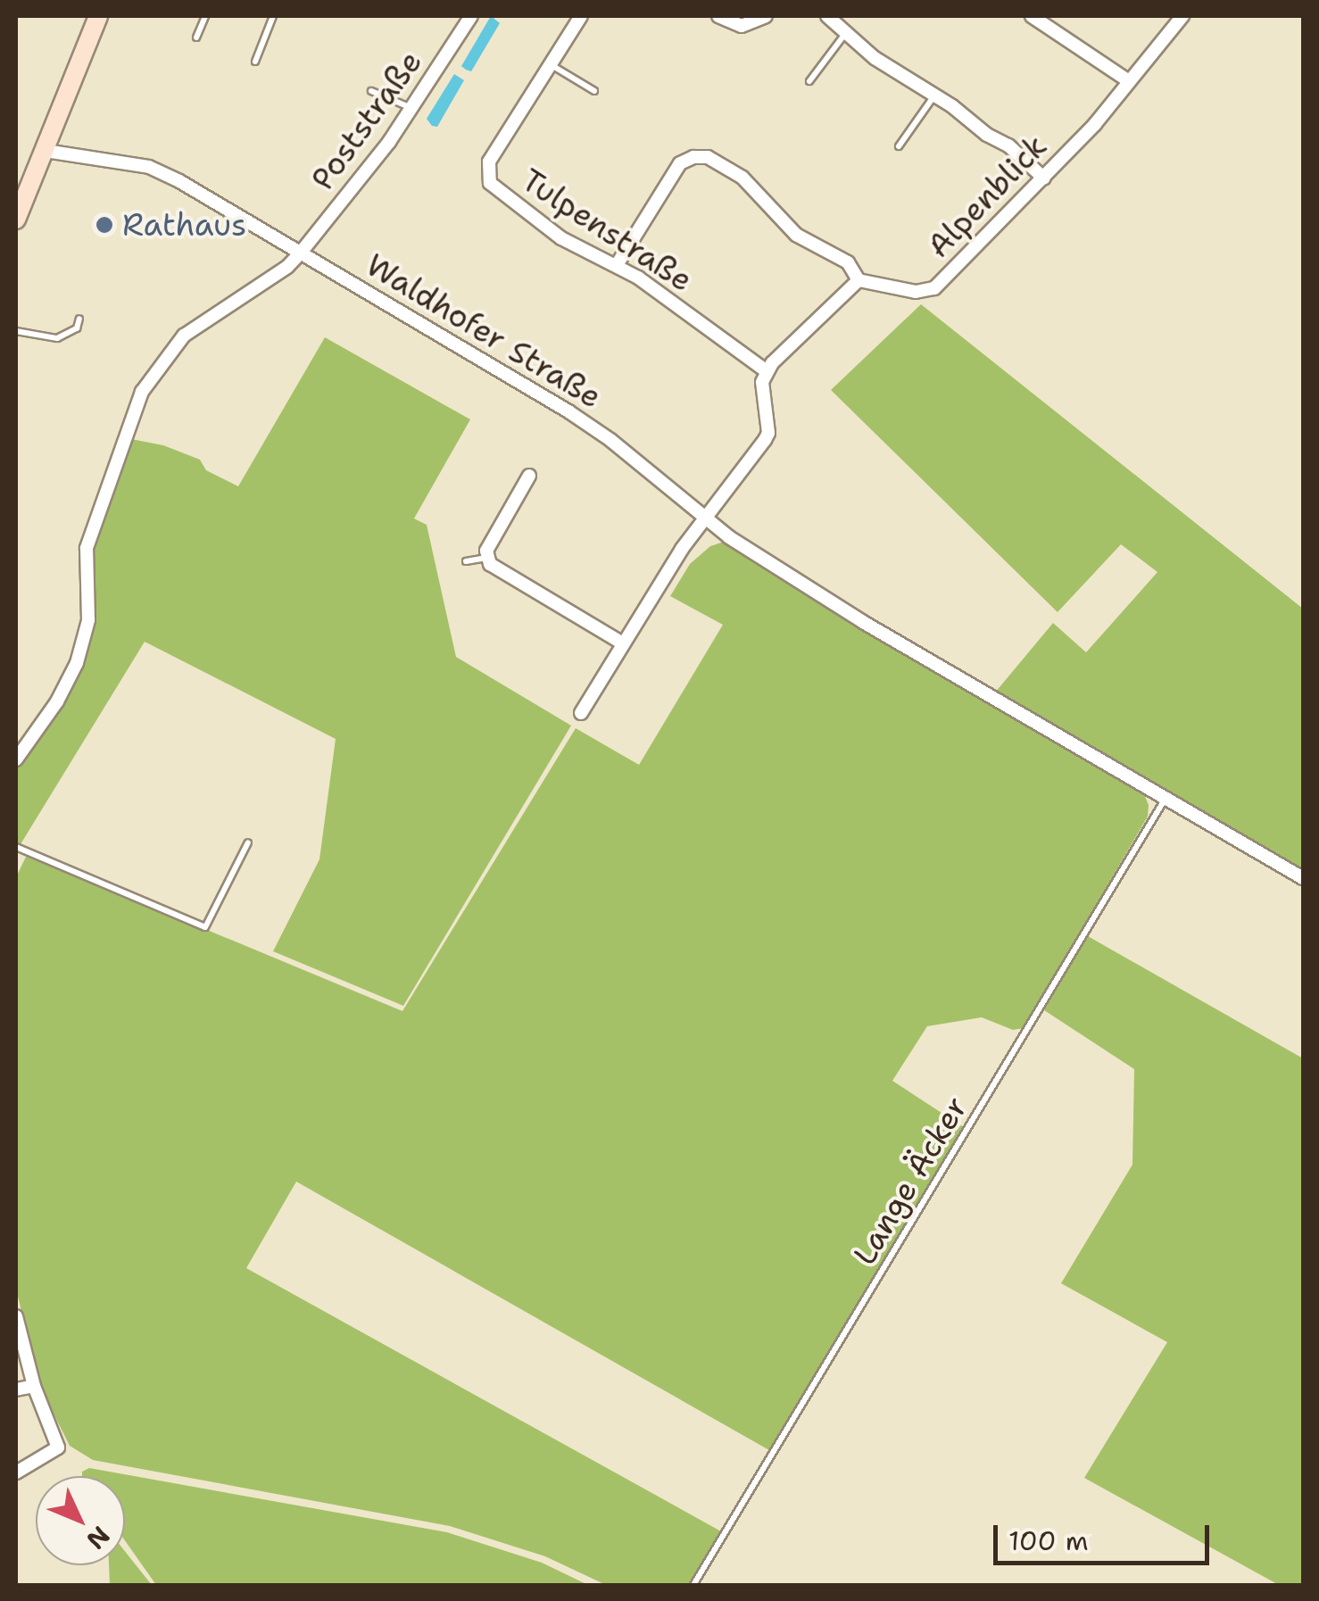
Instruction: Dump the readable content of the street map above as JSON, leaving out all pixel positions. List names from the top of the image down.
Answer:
{
  "streets": {
    "street": [
      "Poststraße",
      "Alpenblick",
      "Tulpenstraße",
      "Waldhofer Straße"
    ],
    "lane": ["Lange Äcker"]
  },
  "crossings": [
    ["Poststraße", "Waldhofer Straße"],
    ["Waldhofer Straße", "Lange Äcker"]
  ],
  "places": ["Rathaus"],
  "scale_bar": "100 m",
  "north": "bottom right"
}
